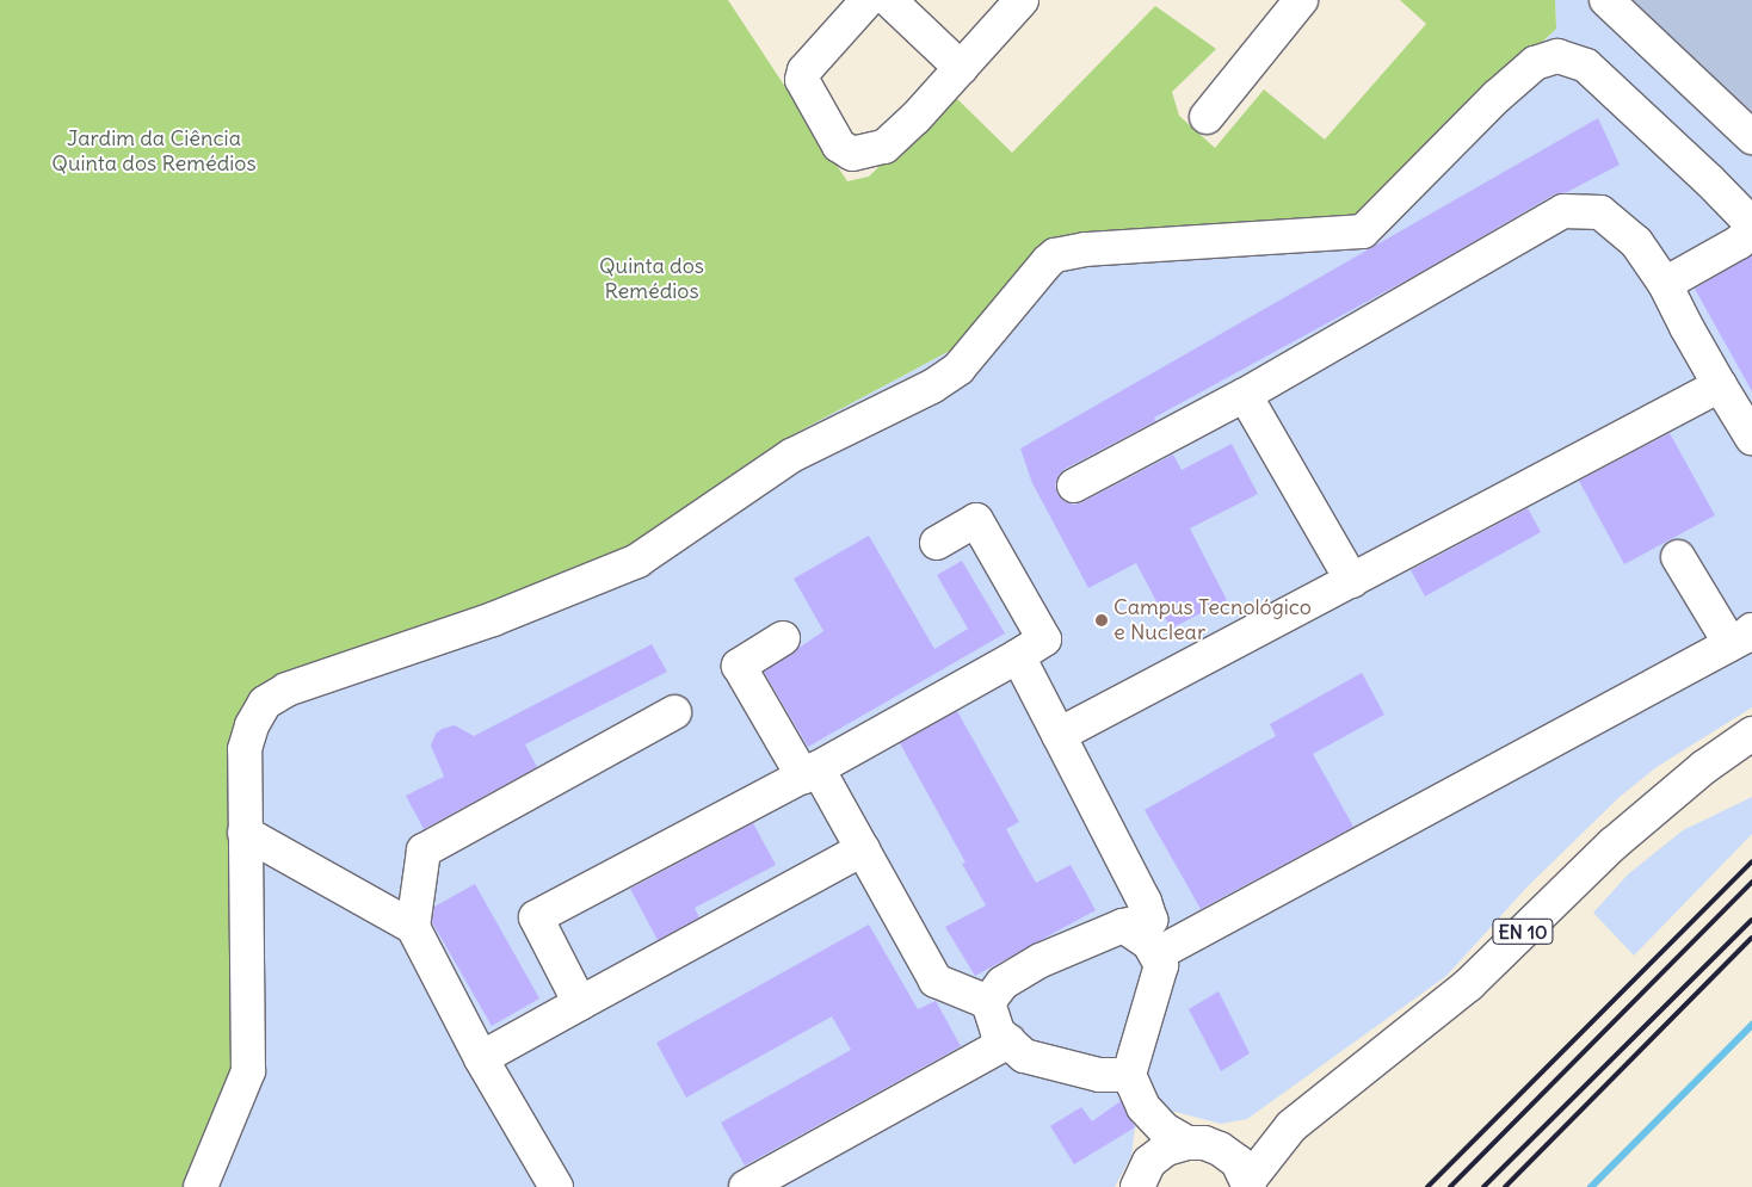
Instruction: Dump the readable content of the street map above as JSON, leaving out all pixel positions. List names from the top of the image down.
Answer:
{
  "streets": {
    "main road": ["EN 10"]
  },
  "parks": ["Jardim da Ciência Quinta dos Remédios", "Quinta dos Remédios"],
  "places": ["Campus Tecnológico e Nuclear"]
}
